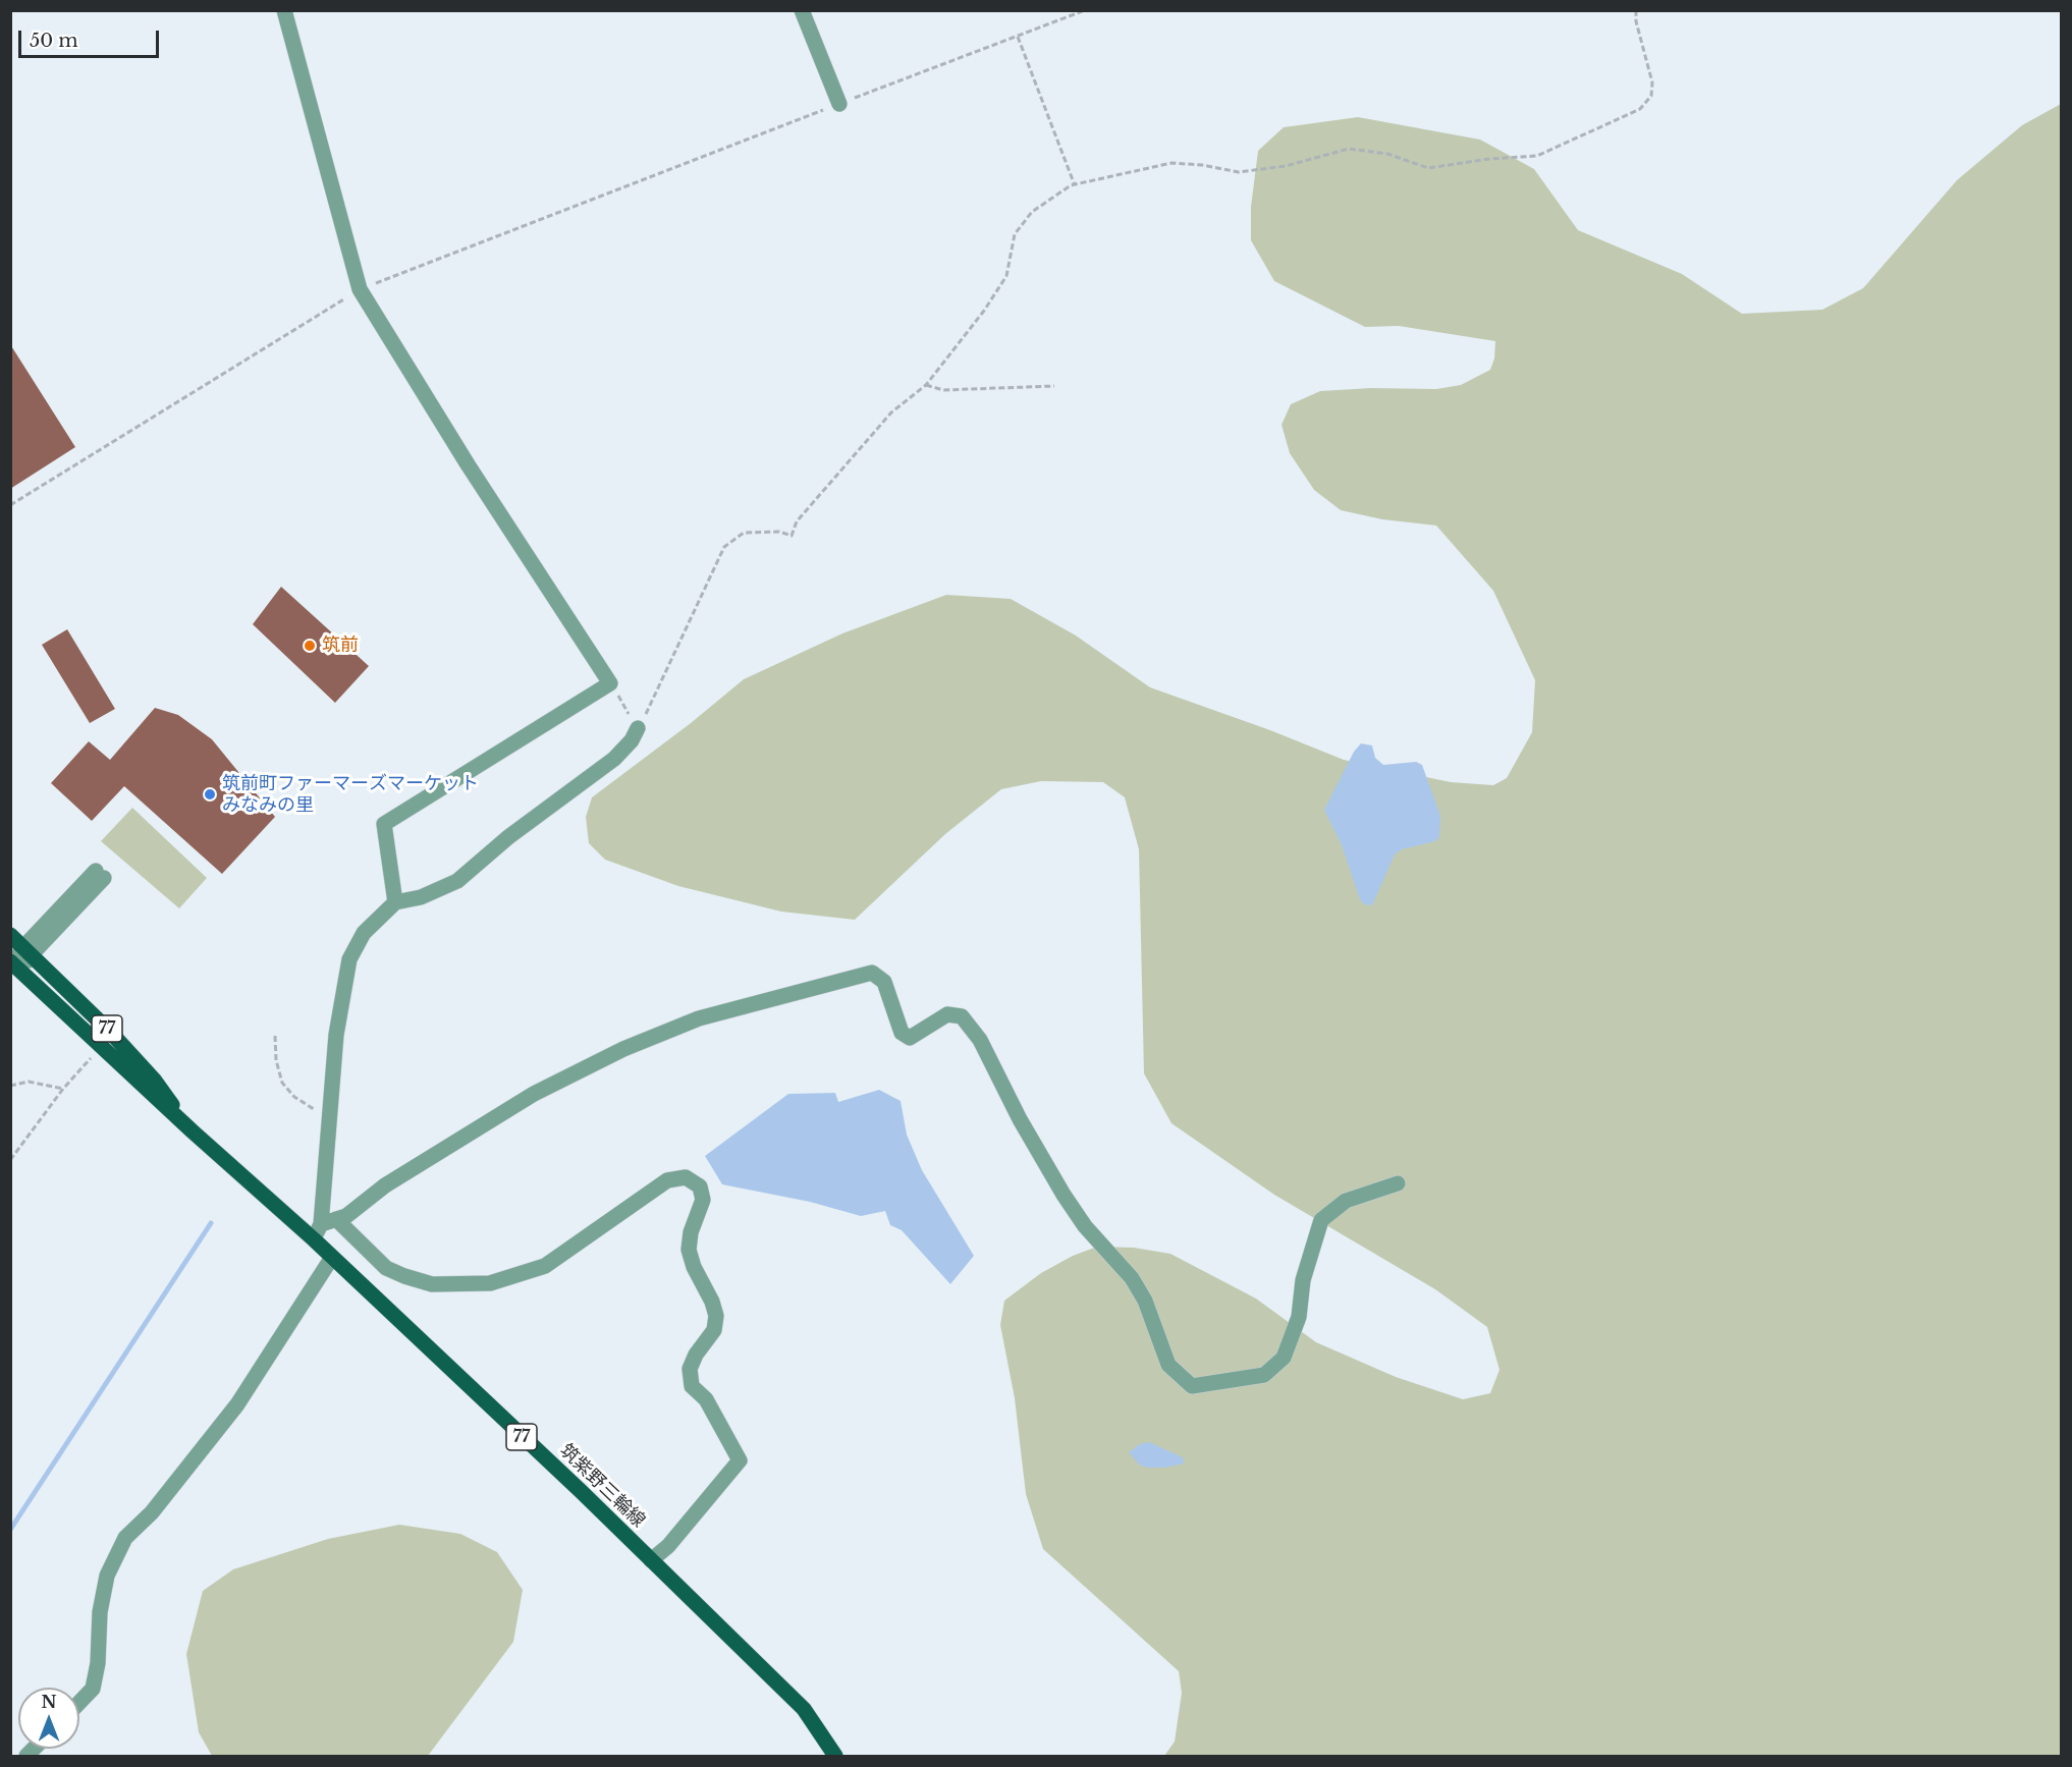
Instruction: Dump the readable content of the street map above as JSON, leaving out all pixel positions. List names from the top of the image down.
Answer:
{
  "streets": {
    "main road": ["77", "筑紫野三輪線"]
  },
  "places": ["筑前", "筑前町ファーマーズマーケット みなみの里"],
  "scale_bar": "50 m",
  "north": "top"
}
